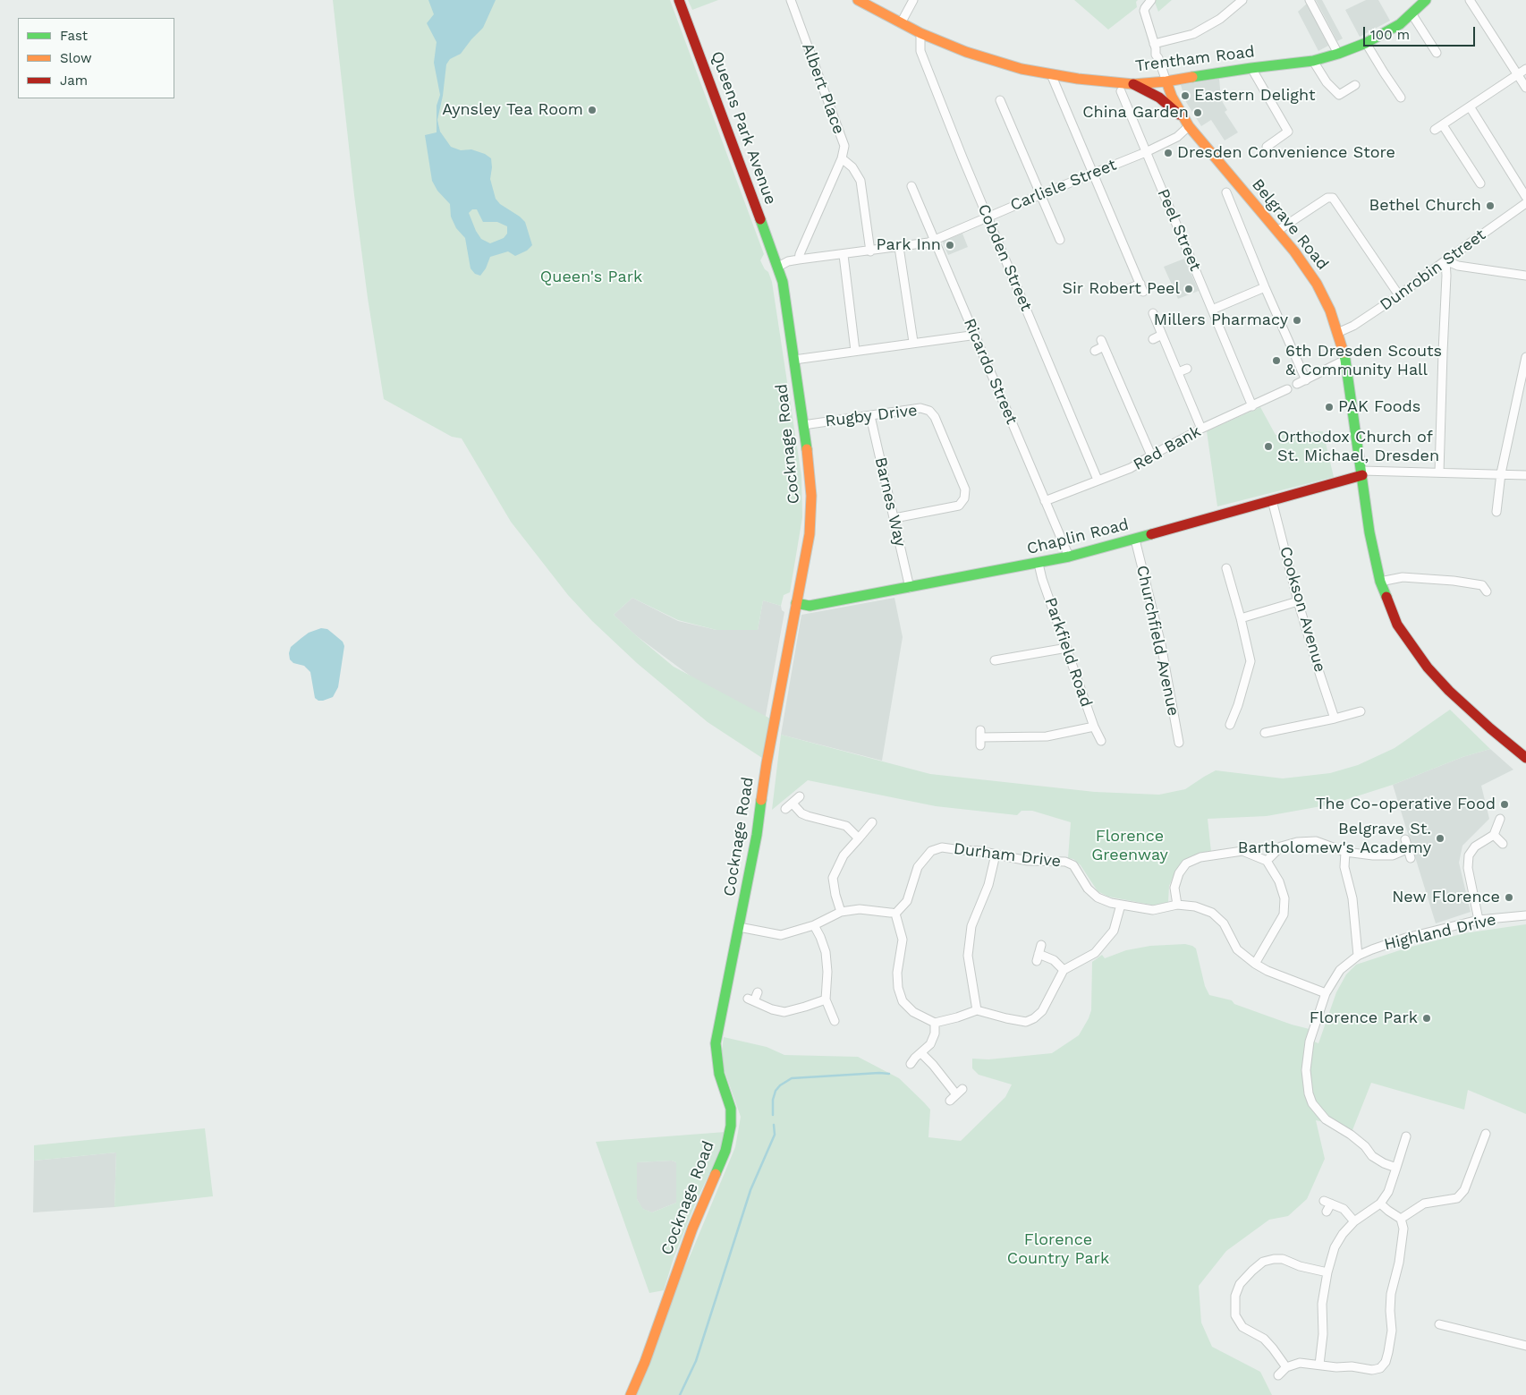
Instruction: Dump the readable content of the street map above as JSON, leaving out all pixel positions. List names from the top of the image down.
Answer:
{
  "streets": {
    "street": [
      "Trentham Road",
      "Albert Place",
      "Queens Park Avenue",
      "Carlisle Street",
      "Belgrave Road",
      "Peel Street",
      "Cobden Street",
      "Dunrobin Street",
      "Ricardo Street",
      "Rugby Drive",
      "Cocknage Road",
      "Red Bank",
      "Barnes Way",
      "Chaplin Road",
      "Cookson Avenue",
      "Churchfield Avenue",
      "Parkfield Road",
      "Durham Drive",
      "Highland Drive"
    ]
  },
  "crossings": [
    ["Trentham Road", "Belgrave Road"],
    ["Trentham Road", "Cobden Street"],
    ["Queens Park Avenue", "Carlisle Street"],
    ["Queens Park Avenue", "Cocknage Road"],
    ["Carlisle Street", "Belgrave Road"],
    ["Carlisle Street", "Peel Street"],
    ["Carlisle Street", "Cobden Street"],
    ["Carlisle Street", "Ricardo Street"],
    ["Carlisle Street", "Cocknage Road"],
    ["Belgrave Road", "Dunrobin Street"],
    ["Belgrave Road", "Chaplin Road"],
    ["Peel Street", "Red Bank"],
    ["Cobden Street", "Red Bank"],
    ["Ricardo Street", "Red Bank"],
    ["Ricardo Street", "Chaplin Road"],
    ["Rugby Drive", "Cocknage Road"],
    ["Rugby Drive", "Barnes Way"],
    ["Cocknage Road", "Chaplin Road"],
    ["Barnes Way", "Chaplin Road"],
    ["Chaplin Road", "Cookson Avenue"],
    ["Chaplin Road", "Churchfield Avenue"],
    ["Chaplin Road", "Parkfield Road"],
    ["Durham Drive", "Highland Drive"]
  ],
  "parks": ["Queen's Park", "Florence Greenway", "Florence Country Park"],
  "places": [
    "Eastern Delight",
    "Aynsley Tea Room",
    "China Garden",
    "Dresden Convenience Store",
    "Bethel Church",
    "Park Inn",
    "Sir Robert Peel",
    "Millers Pharmacy",
    "6th Dresden Scouts & Community Hall",
    "PAK Foods",
    "Orthodox Church of St. Michael, Dresden",
    "The Co-operative Food",
    "Belgrave St. Bartholomew's Academy",
    "New Florence",
    "Florence Park"
  ],
  "legend": ["Fast", "Slow", "Jam"],
  "scale_bar": "100 m"
}
